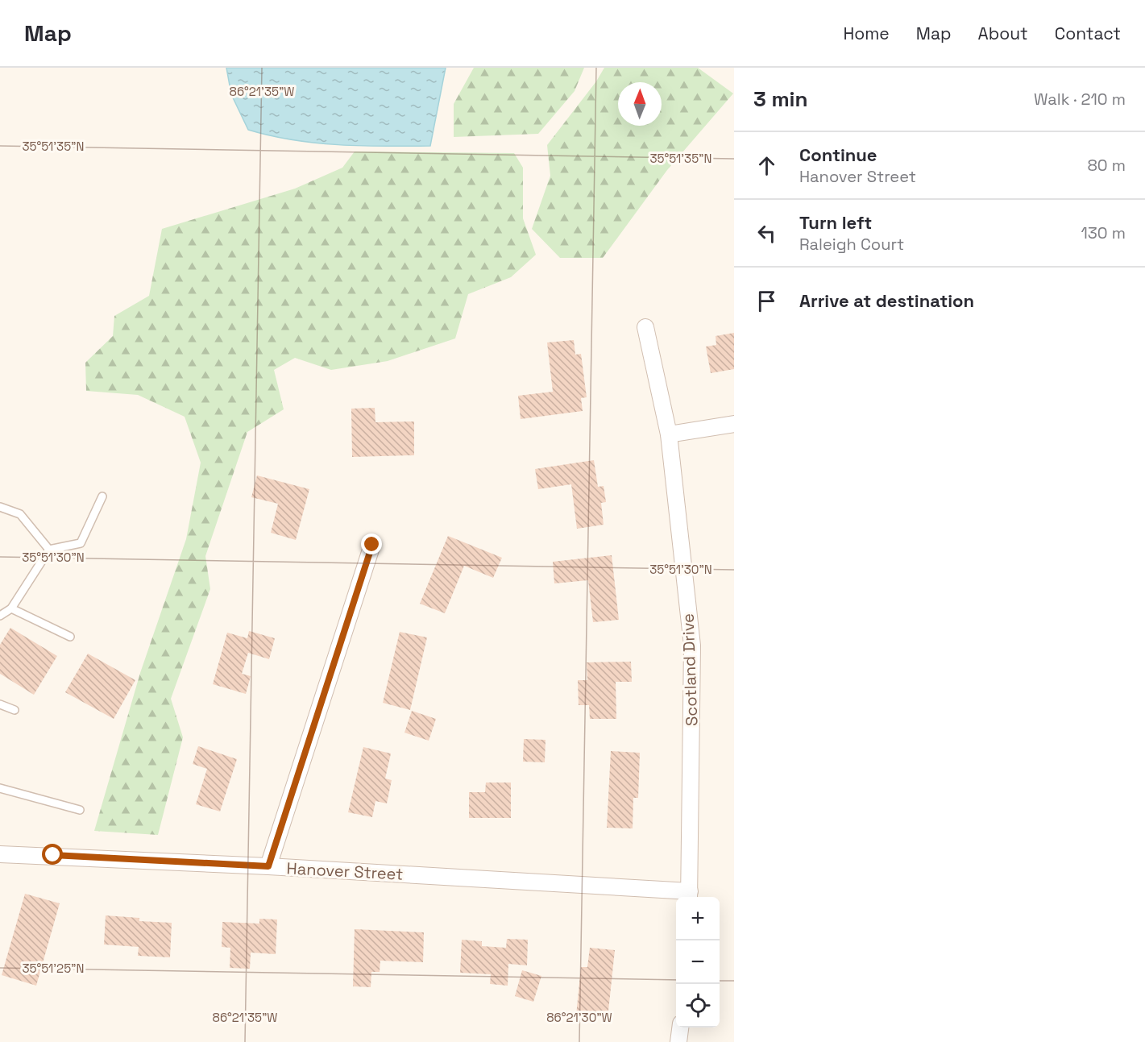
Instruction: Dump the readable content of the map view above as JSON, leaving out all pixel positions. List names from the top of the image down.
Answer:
{
  "streets": {
    "street": ["Scotland Drive", "Hanover Street"]
  },
  "crossings": [
    ["Scotland Drive", "Hanover Street"]
  ],
  "north": "top",
  "page": {
    "header": "Map",
    "nav": [
      "Home",
      "Map",
      "About",
      "Contact"
    ],
    "heading": ["3 min", "Walk · 210 m"],
    "list": [
      ["Continue", "Hanover Street", "80 m"],
      ["Turn left", "Raleigh Court", "130 m"],
      "Arrive at destination"
    ],
    "map_buttons": ["+", "−"]
  },
  "coordinates": [
    "86°21'35\"W",
    "35°51'35\"N",
    "35°51'30\"N",
    "35°51'25\"N",
    "86°21'30\"W"
  ]
}
